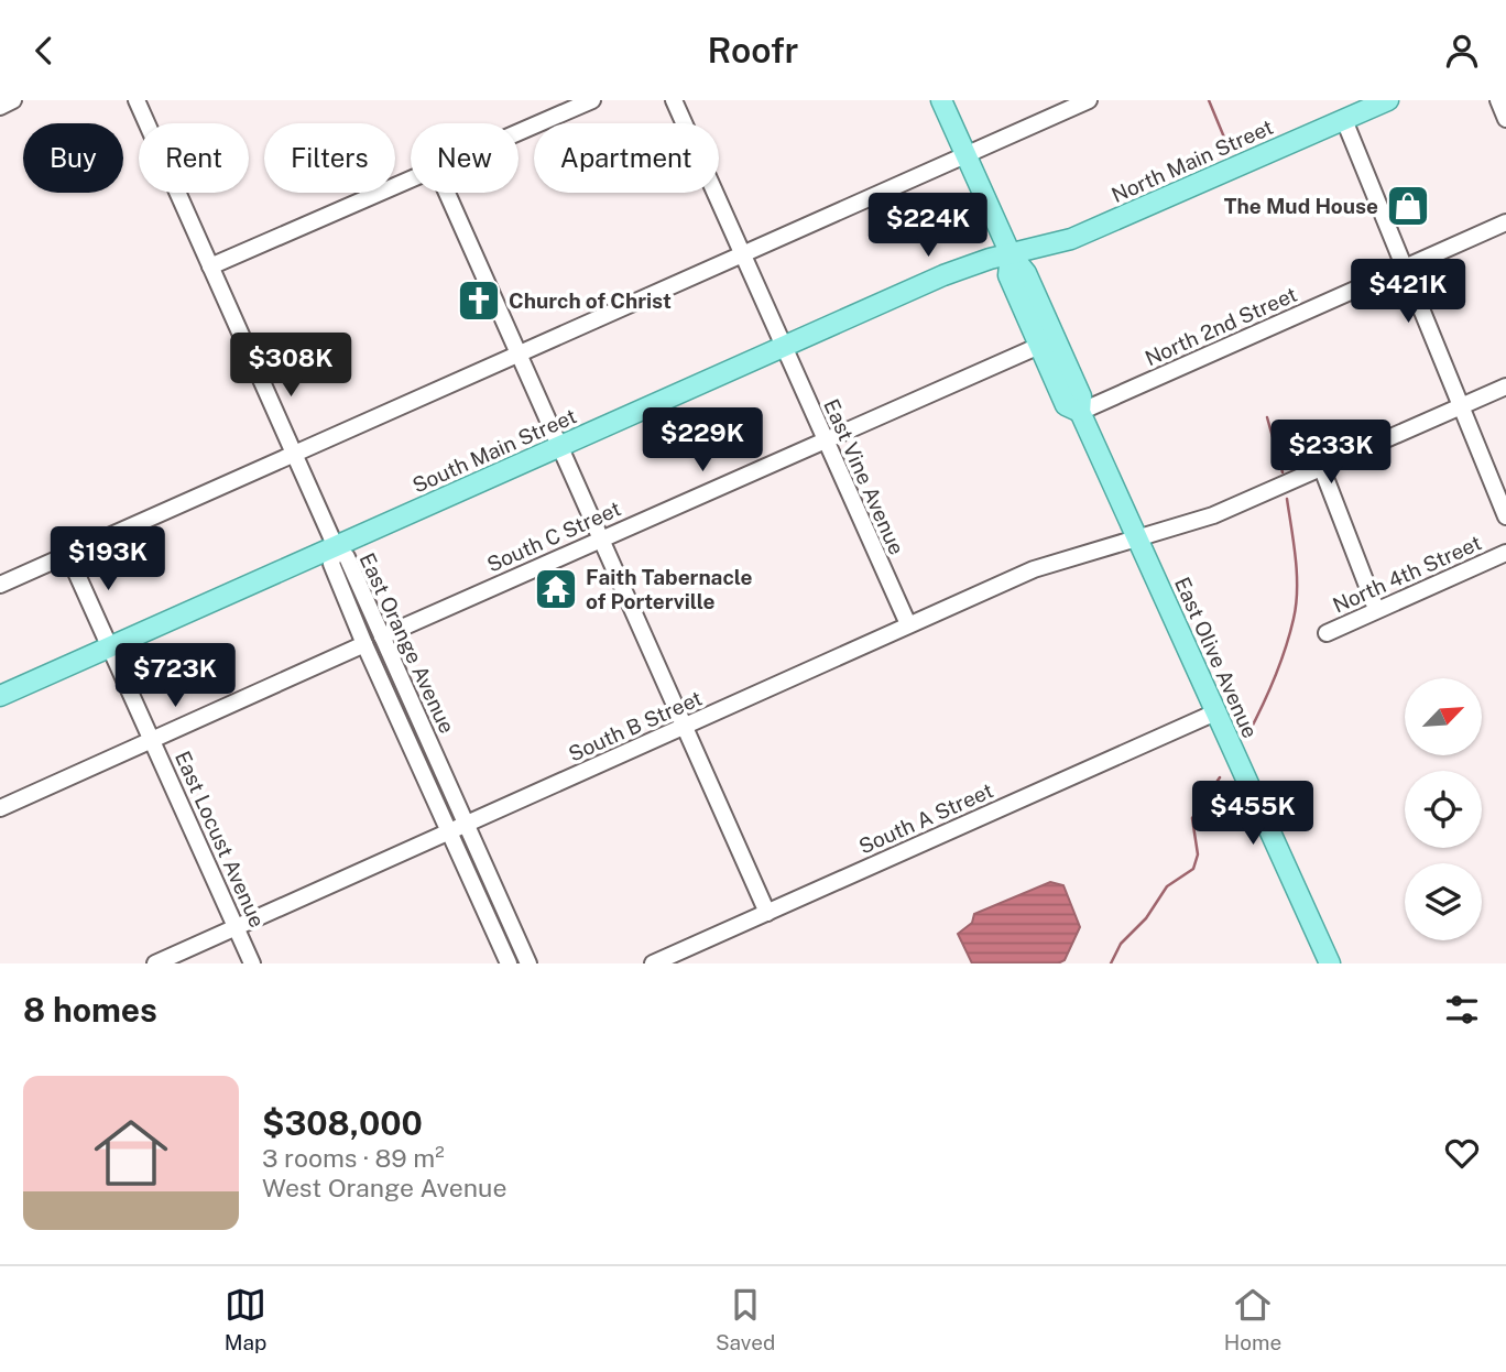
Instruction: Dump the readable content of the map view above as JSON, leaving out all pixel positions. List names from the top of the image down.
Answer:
{
  "streets": {
    "main road": ["North Main Street", "South Main Street", "East Olive Avenue"],
    "street": [
      "North 2nd Street",
      "East Vine Avenue",
      "South C Street",
      "North 4th Street",
      "East Orange Avenue",
      "South B Street",
      "South A Street",
      "East Locust Avenue"
    ]
  },
  "crossings": [
    ["North Main Street", "South Main Street"],
    ["North Main Street", "East Olive Avenue"],
    ["North 2nd Street", "East Olive Avenue"],
    ["South Main Street", "East Vine Avenue"],
    ["South Main Street", "East Orange Avenue"],
    ["South Main Street", "East Olive Avenue"],
    ["South Main Street", "East Locust Avenue"],
    ["East Vine Avenue", "South C Street"],
    ["East Vine Avenue", "South B Street"],
    ["South C Street", "East Orange Avenue"],
    ["South C Street", "East Olive Avenue"],
    ["East Orange Avenue", "South B Street"],
    ["East Olive Avenue", "South B Street"],
    ["East Olive Avenue", "South A Street"],
    ["South B Street", "East Locust Avenue"]
  ],
  "places": {
    "shop": ["The Mud House"],
    "church": ["Church of Christ"],
    "temple": ["Faith Tabernacle of Porterville"]
  },
  "north": "top right",
  "page": {
    "header": "Roofr",
    "chip": [
      "Buy",
      "Rent",
      "Filters",
      "New",
      "Apartment"
    ],
    "price": [
      "$224K",
      "$421K",
      "$308K",
      "$229K",
      "$233K",
      "$193K",
      "$723K",
      "$455K"
    ],
    "heading": "8 homes",
    "list": [
      {
        "name": "$308,000",
        "note": "3 rooms · 89 m² · West Orange Avenue"
      }
    ],
    "tabs": ["Map", "Saved", "Home"]
  }
}
